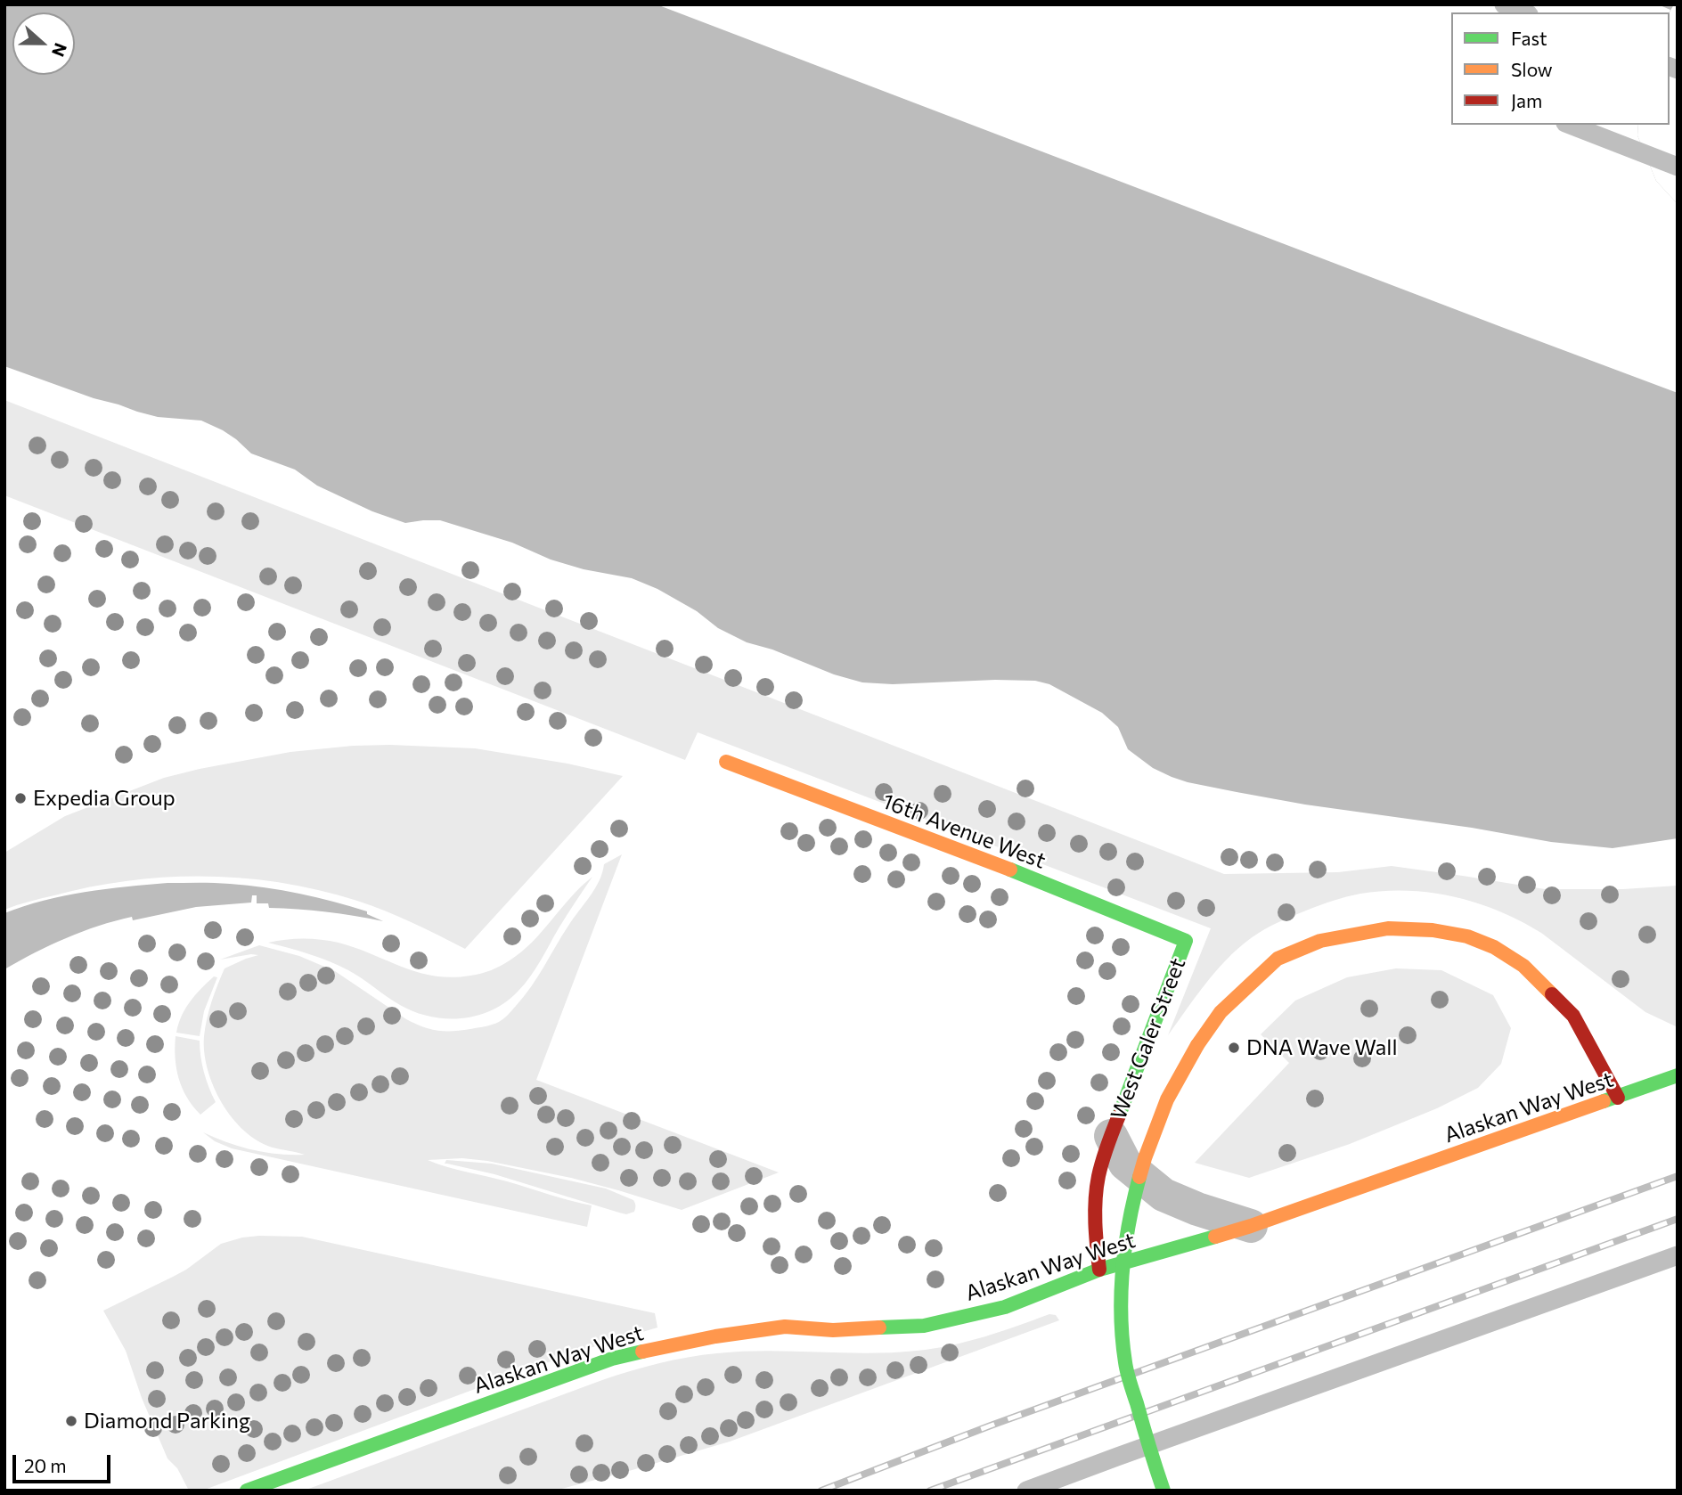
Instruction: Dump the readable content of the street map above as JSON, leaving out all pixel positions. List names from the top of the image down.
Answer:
{
  "streets": {
    "street": ["16th Avenue West", "West Galer Street", "Alaskan Way West"]
  },
  "crossings": [
    ["16th Avenue West", "West Galer Street"],
    ["West Galer Street", "Alaskan Way West"]
  ],
  "places": ["Expedia Group", "DNA Wave Wall", "Diamond Parking"],
  "legend": ["Fast", "Slow", "Jam"],
  "scale_bar": "20 m",
  "north": "right"
}
